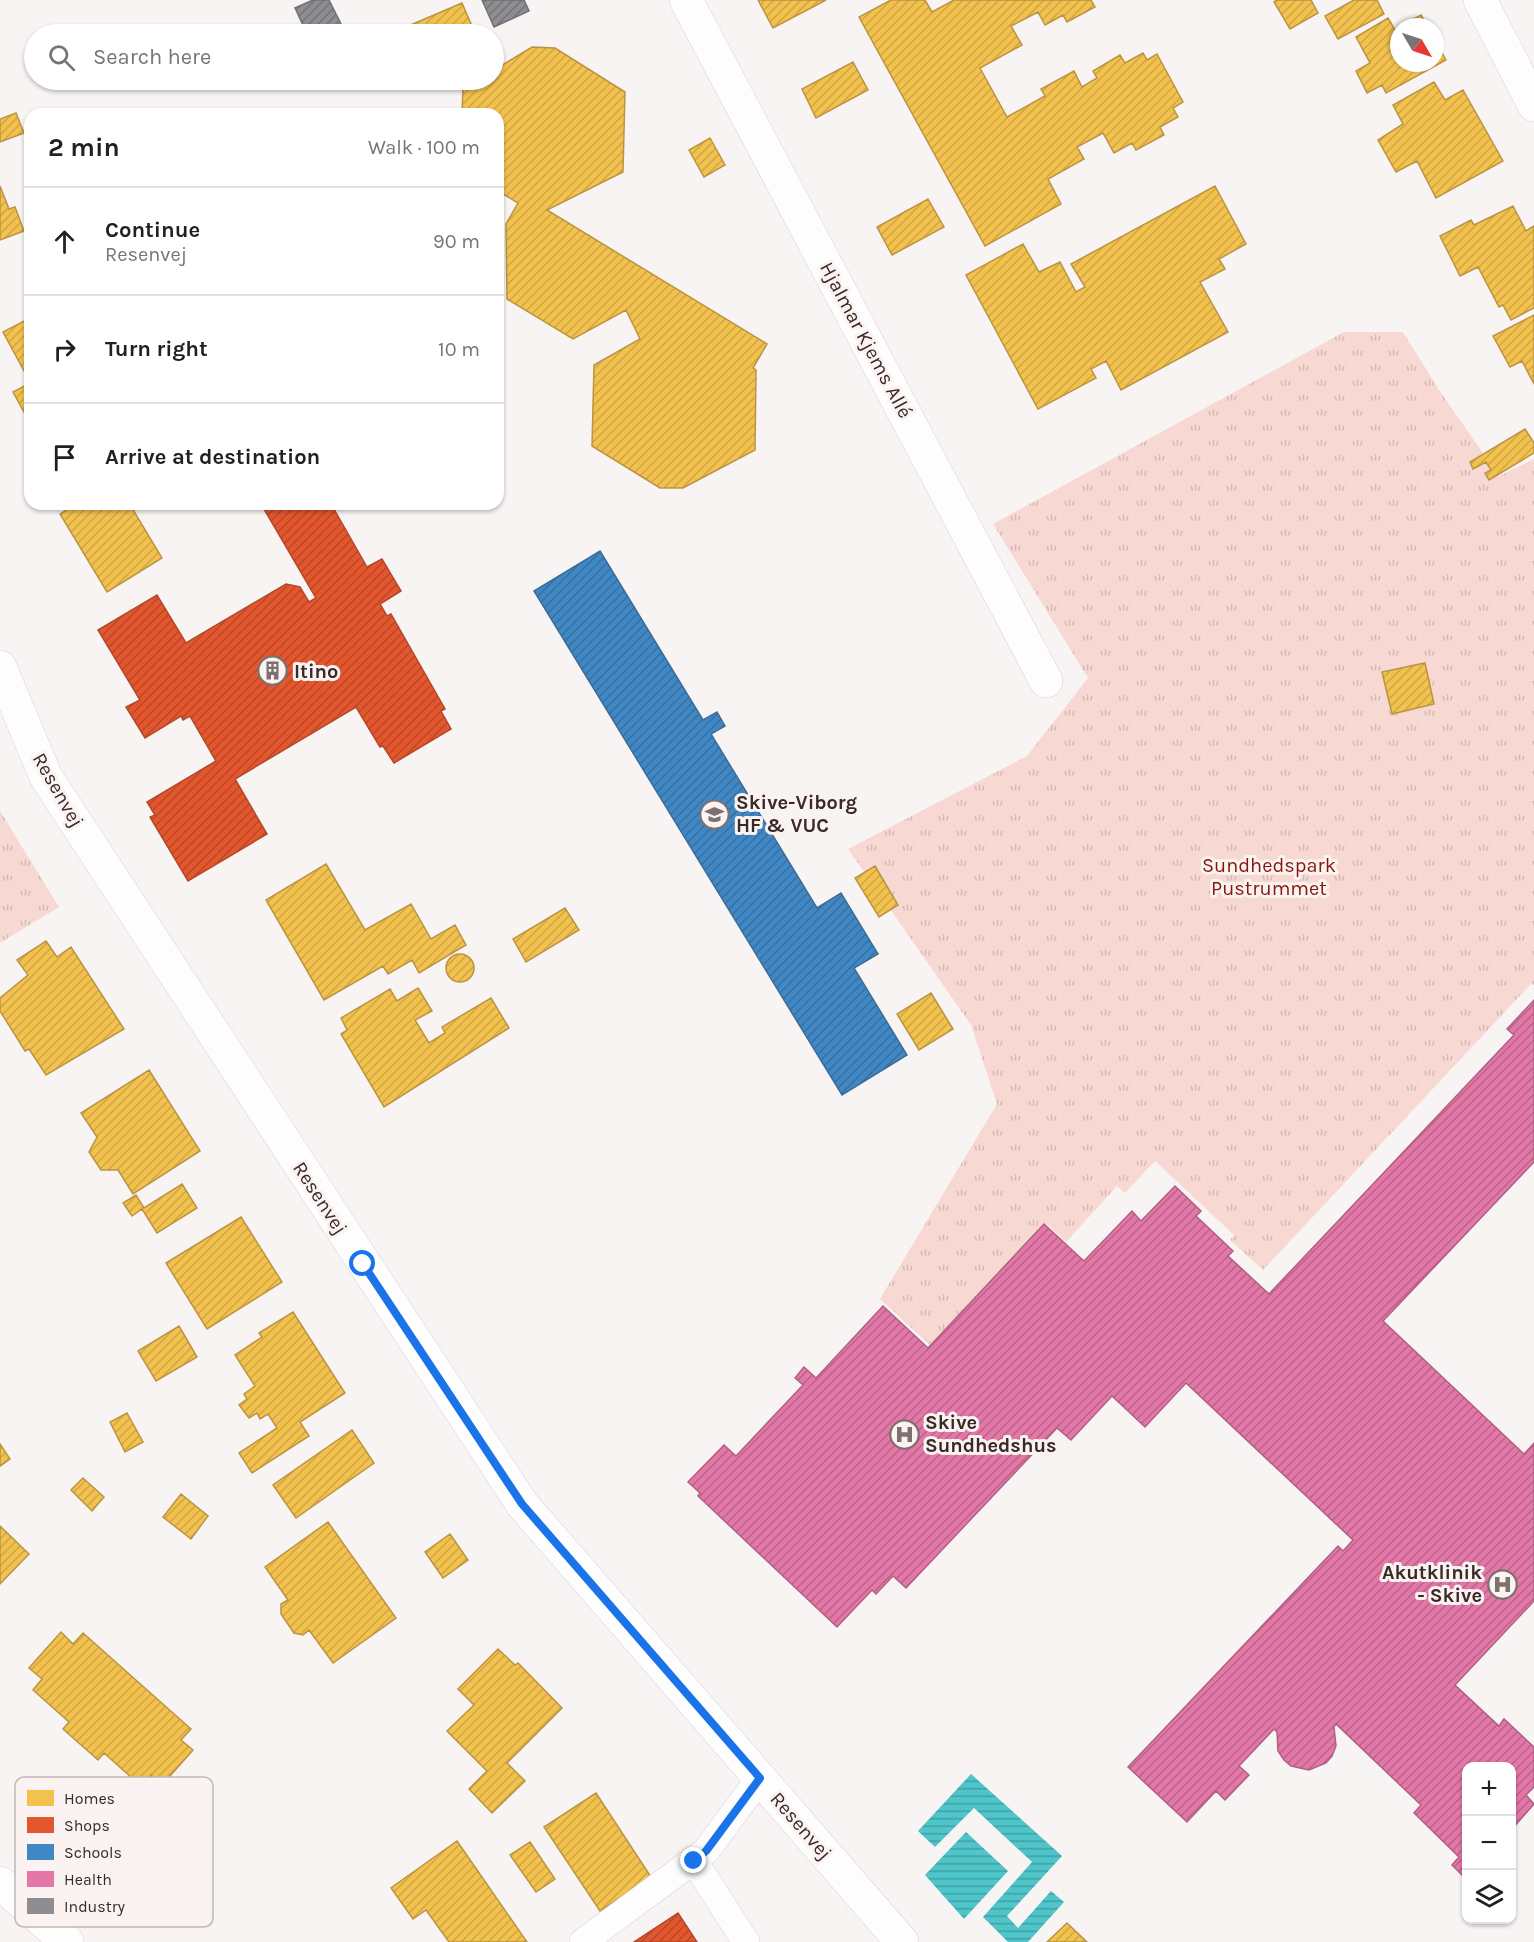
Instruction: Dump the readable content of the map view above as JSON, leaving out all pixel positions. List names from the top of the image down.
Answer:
{
  "streets": {
    "street": ["Hjalmar Kjems Allé", "Resenvej"]
  },
  "parks": ["Sundhedspark Pustrummet"],
  "places": {
    "building": ["Itino"],
    "school or university": ["Skive-Viborg HF & VUC"],
    "hospital": ["Skive Sundhedshus", "Akutklinik - Skive"]
  },
  "legend": [
    "Homes",
    "Shops",
    "Schools",
    "Health",
    "Industry"
  ],
  "north": "bottom right",
  "page": {
    "search": "Search here",
    "heading": ["2 min", "Walk · 100 m"],
    "list": [
      ["Continue", "Resenvej", "90 m"],
      ["Turn right", "10 m"],
      "Arrive at destination"
    ],
    "map_buttons": ["+", "−"]
  }
}
